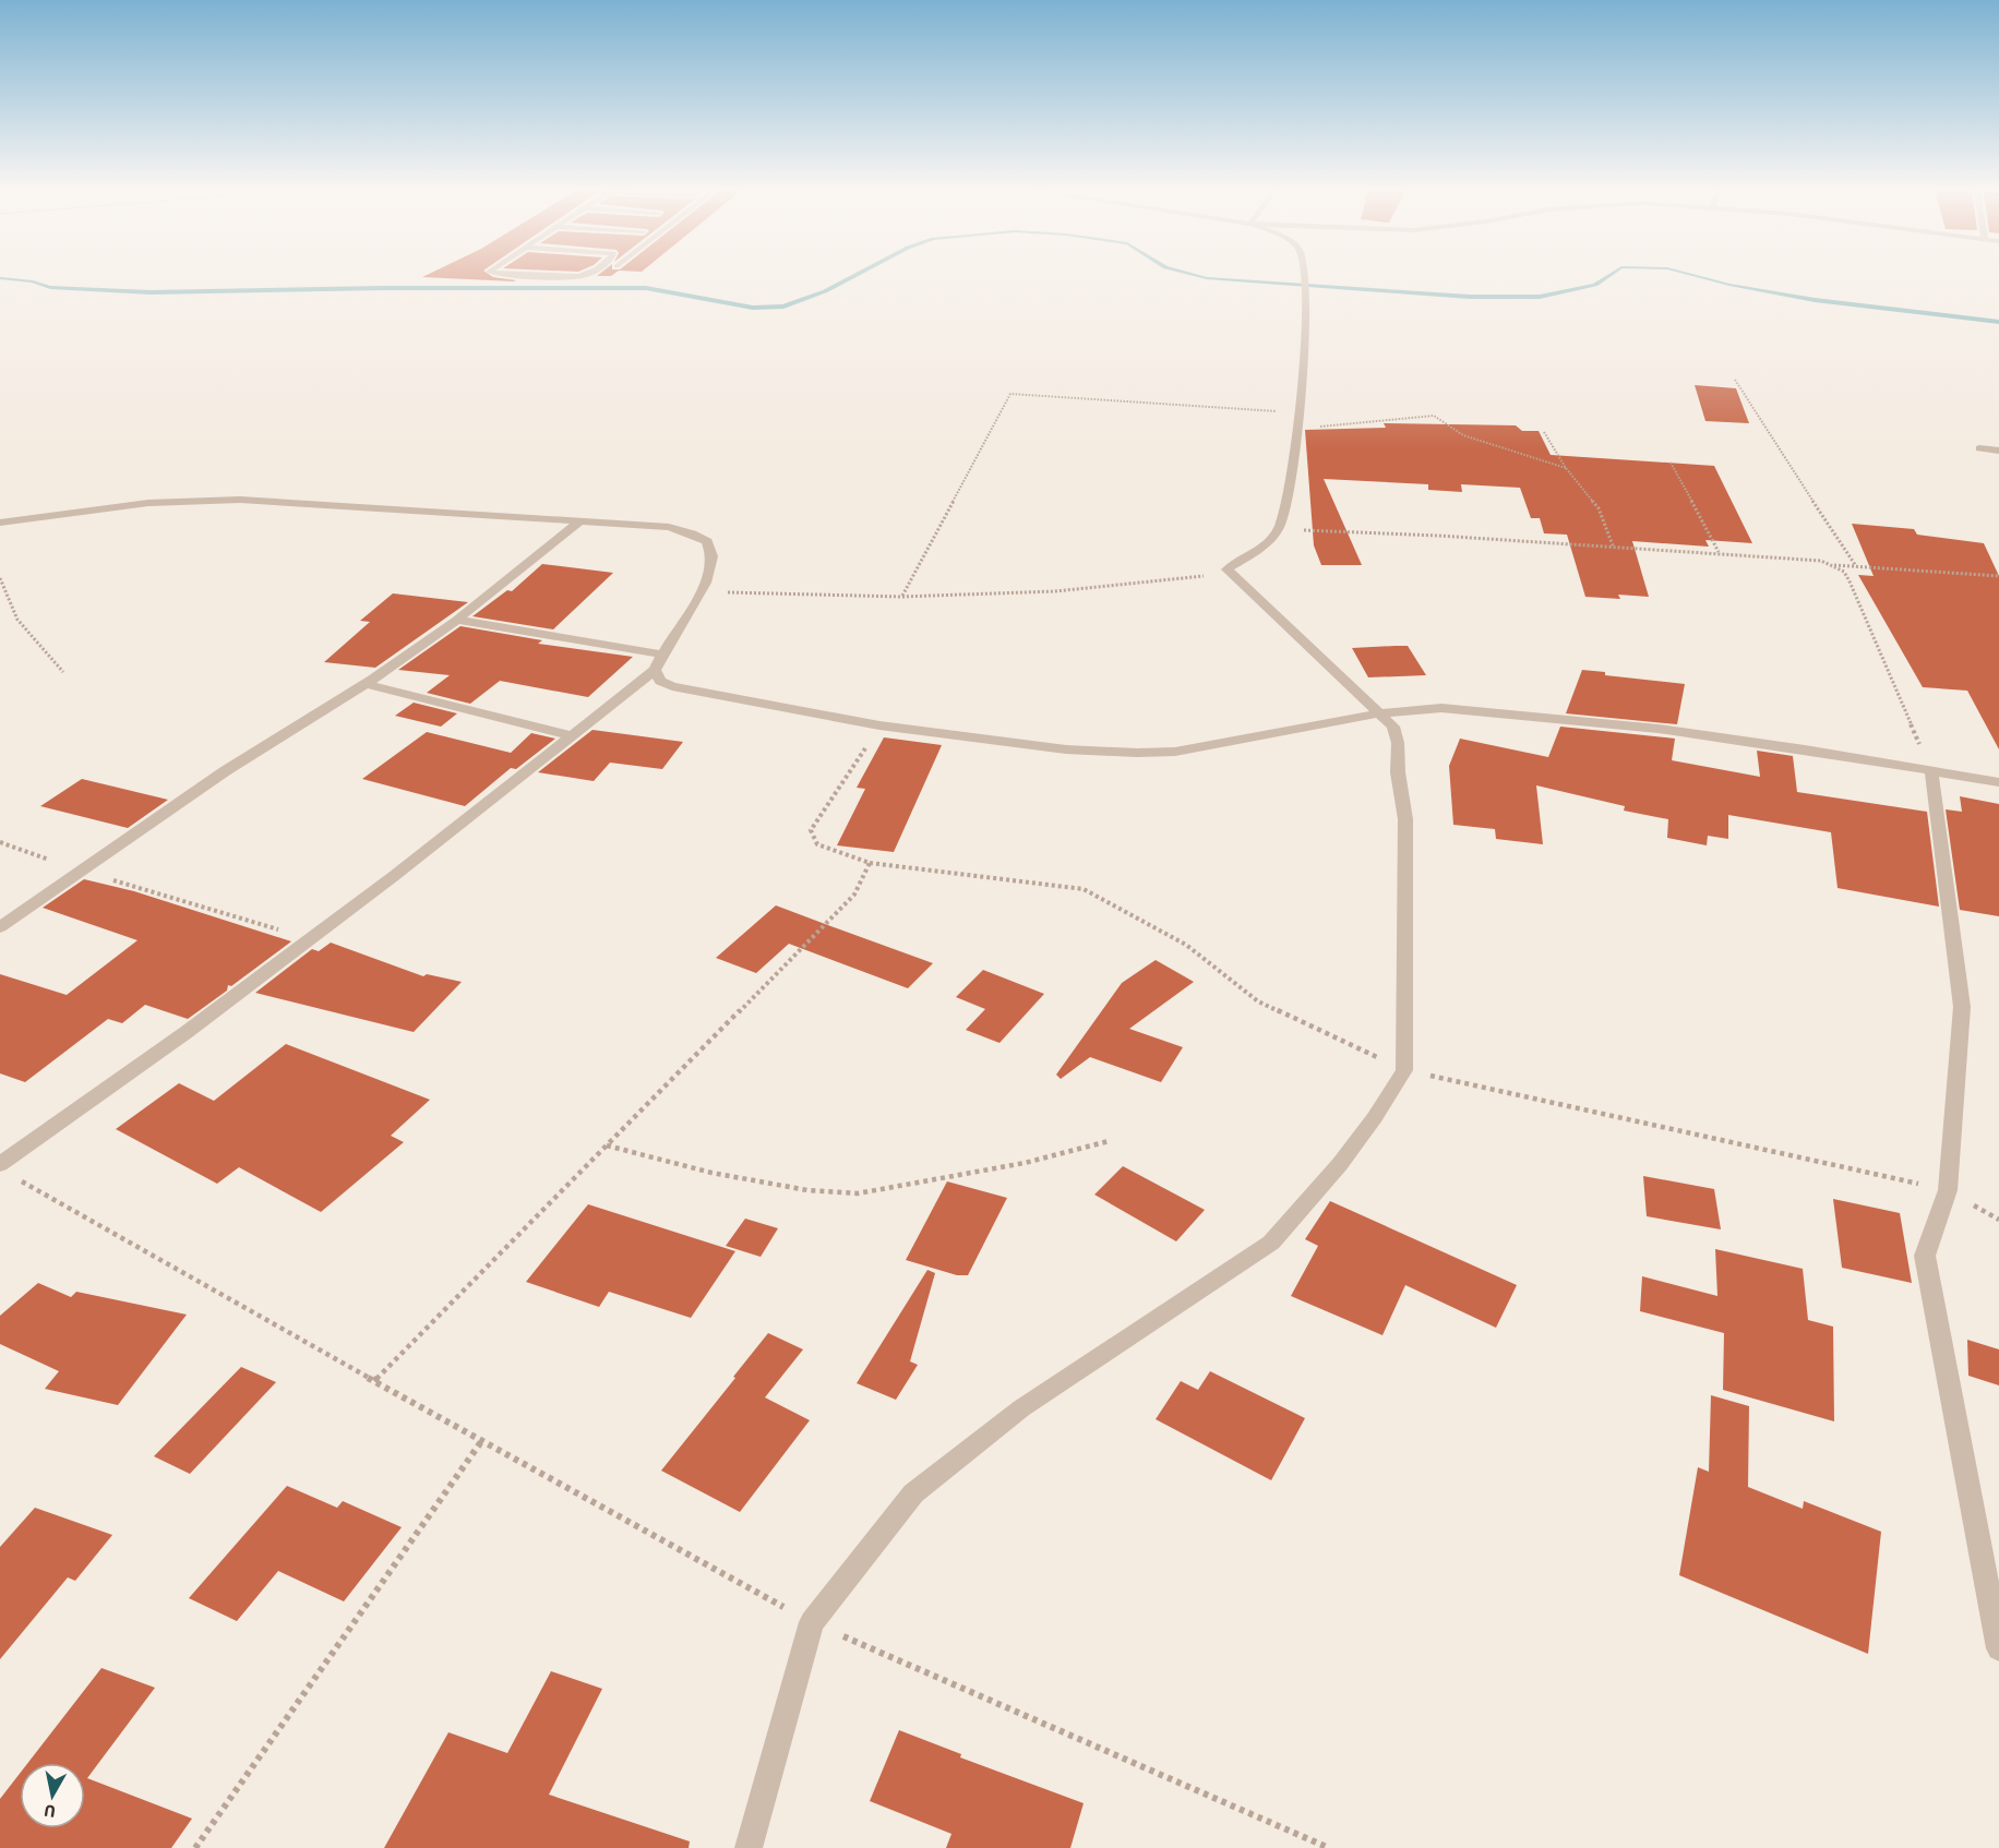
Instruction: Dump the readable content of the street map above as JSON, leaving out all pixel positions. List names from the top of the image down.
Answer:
{
  "north": "bottom"
}
